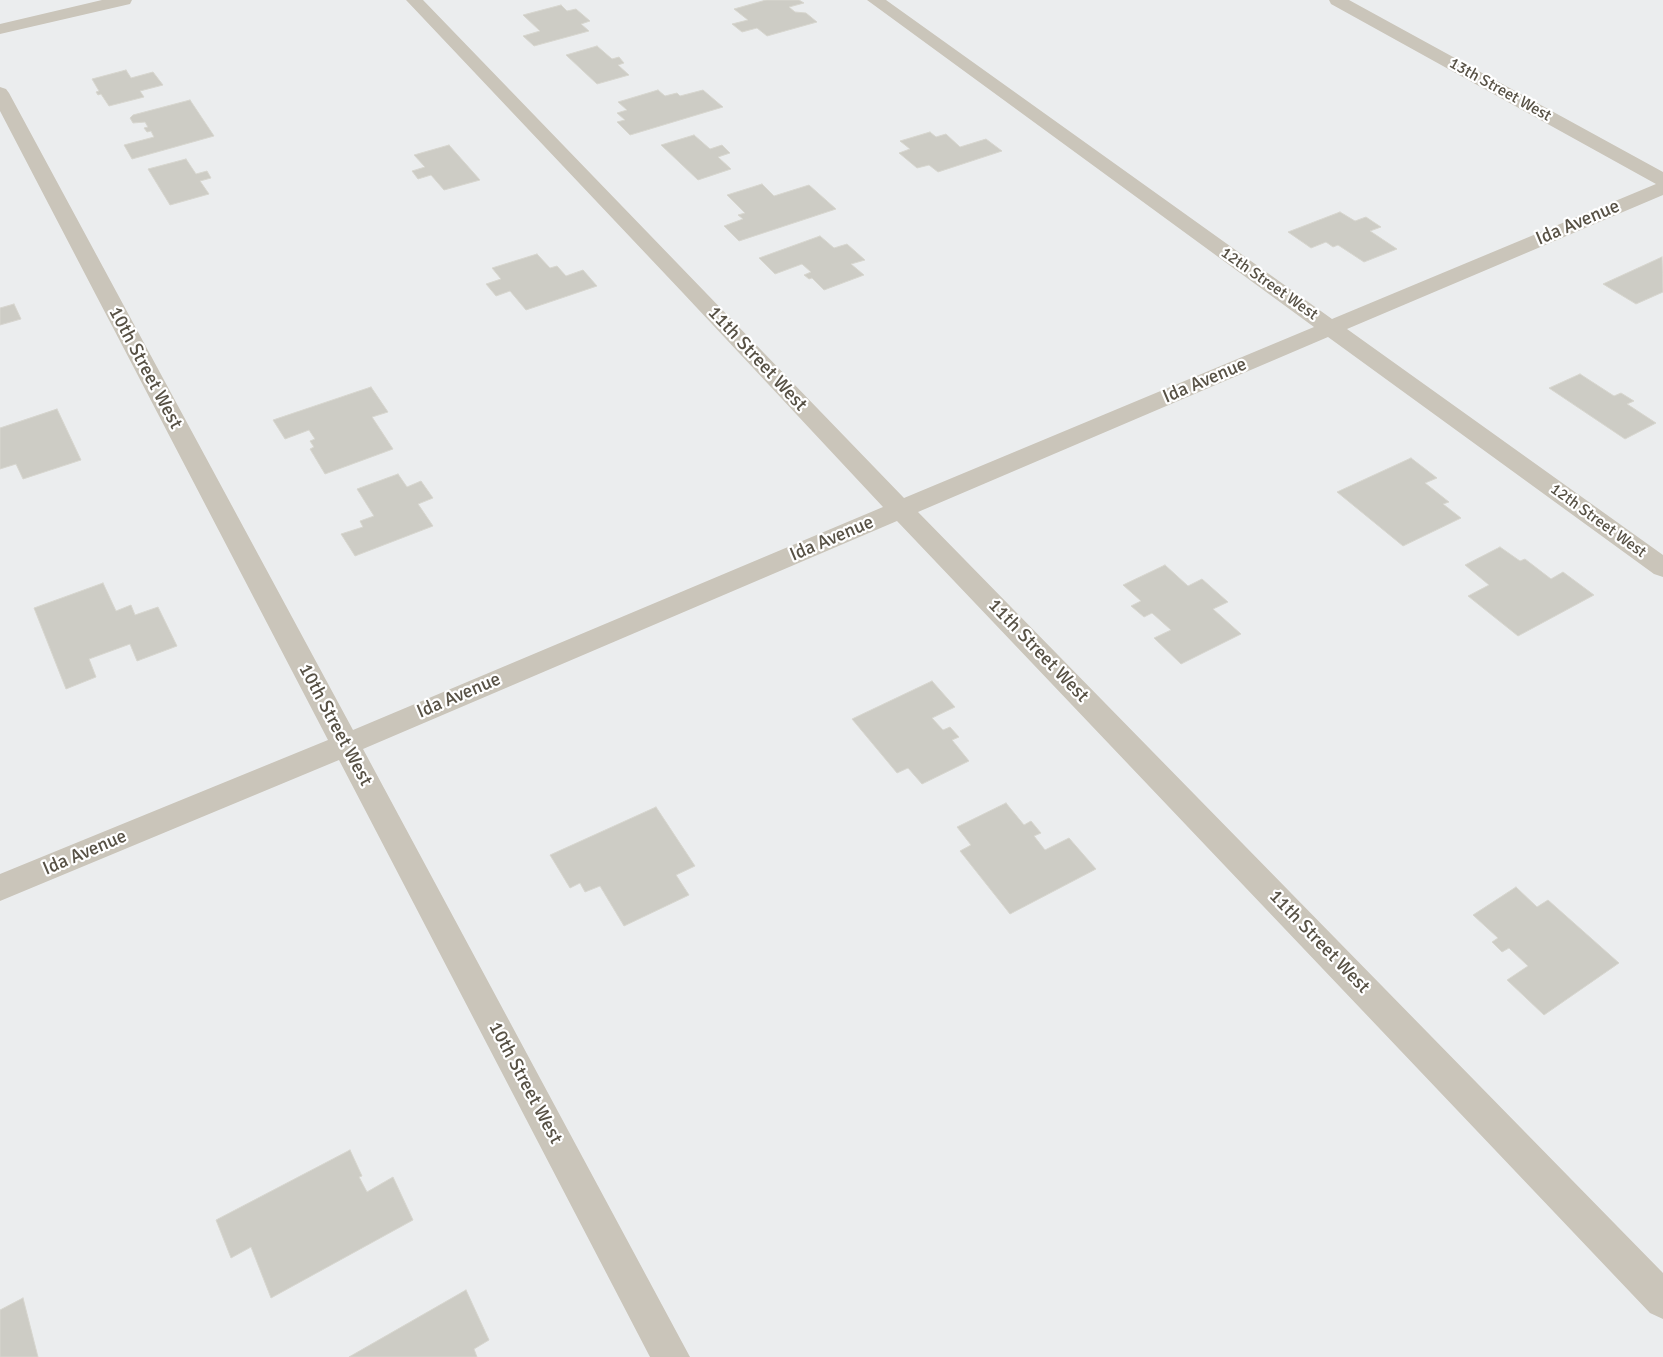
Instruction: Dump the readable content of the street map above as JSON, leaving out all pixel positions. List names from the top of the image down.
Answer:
{
  "streets": {
    "street": [
      "13th Street West",
      "Ida Avenue",
      "12th Street West",
      "11th Street West",
      "10th Street West"
    ]
  },
  "crossings": [
    ["Ida Avenue", "12th Street West"],
    ["Ida Avenue", "11th Street West"],
    ["Ida Avenue", "10th Street West"]
  ]
}
